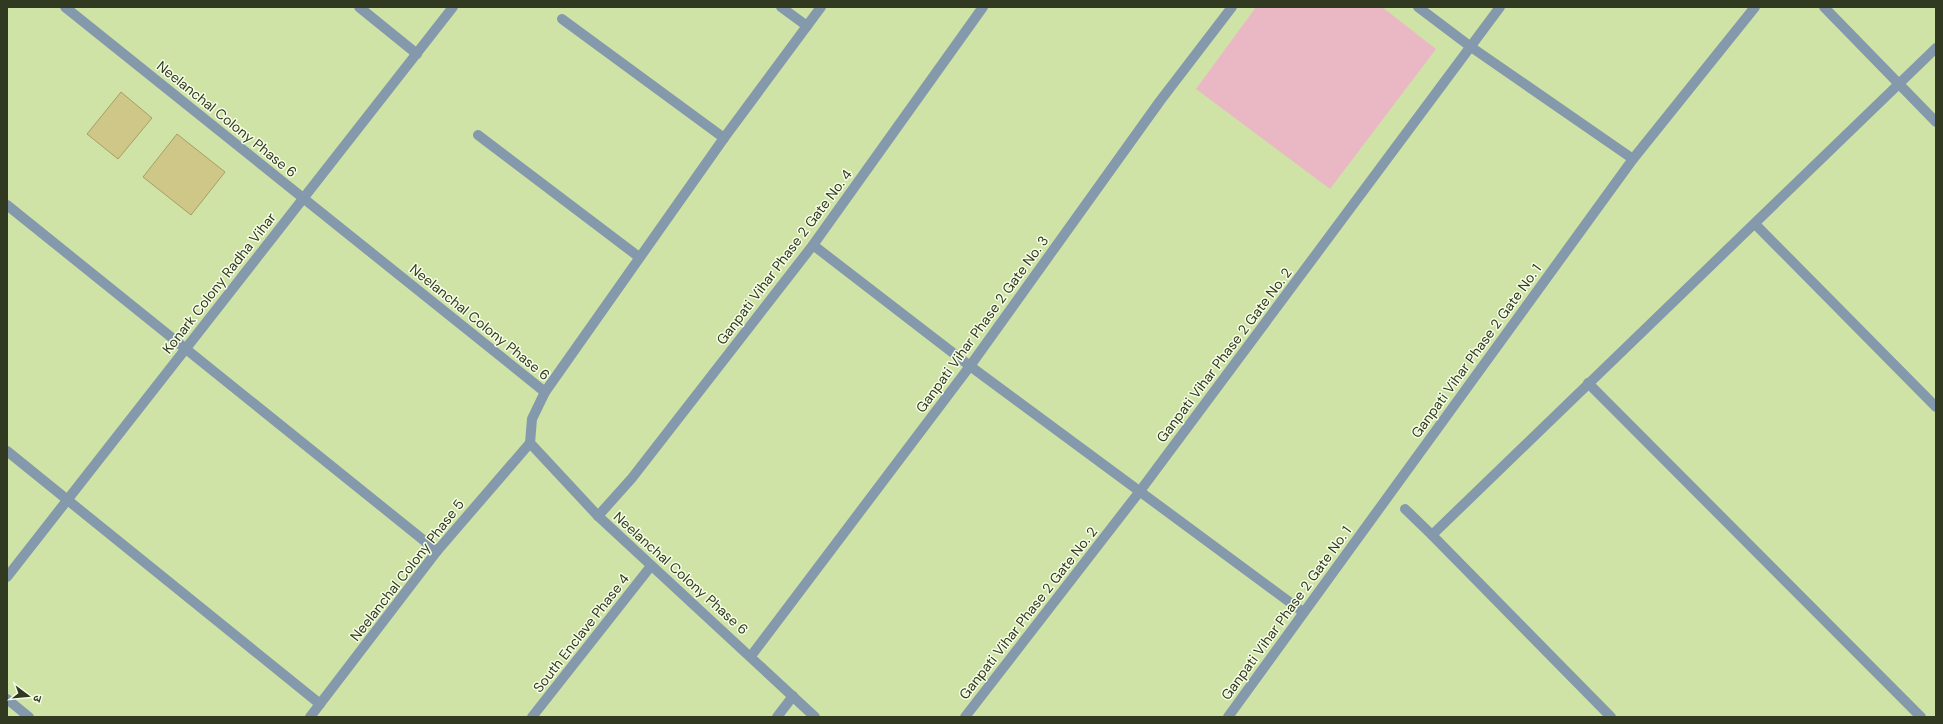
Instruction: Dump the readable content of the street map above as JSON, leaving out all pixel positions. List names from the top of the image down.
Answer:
{
  "streets": {
    "street": [
      "Neelanchal Colony Phase 6",
      "Ganpati Vihar Phase 2 Gate No. 4",
      "Konark Colony Radha Vihar",
      "Ganpati Vihar Phase 2 Gate No. 3",
      "Ganpati Vihar Phase 2 Gate No. 1",
      "Ganpati Vihar Phase 2 Gate No. 2",
      "Neelanchal Colony Phase 5",
      "South Enclave Phase 4"
    ]
  },
  "crossings": [
    ["Neelanchal Colony Phase 6", "Ganpati Vihar Phase 2 Gate No. 4"],
    ["Neelanchal Colony Phase 6", "Konark Colony Radha Vihar"],
    ["Neelanchal Colony Phase 6", "Ganpati Vihar Phase 2 Gate No. 3"],
    ["Neelanchal Colony Phase 6", "Neelanchal Colony Phase 5"],
    ["Neelanchal Colony Phase 6", "South Enclave Phase 4"]
  ],
  "north": "right"
}
